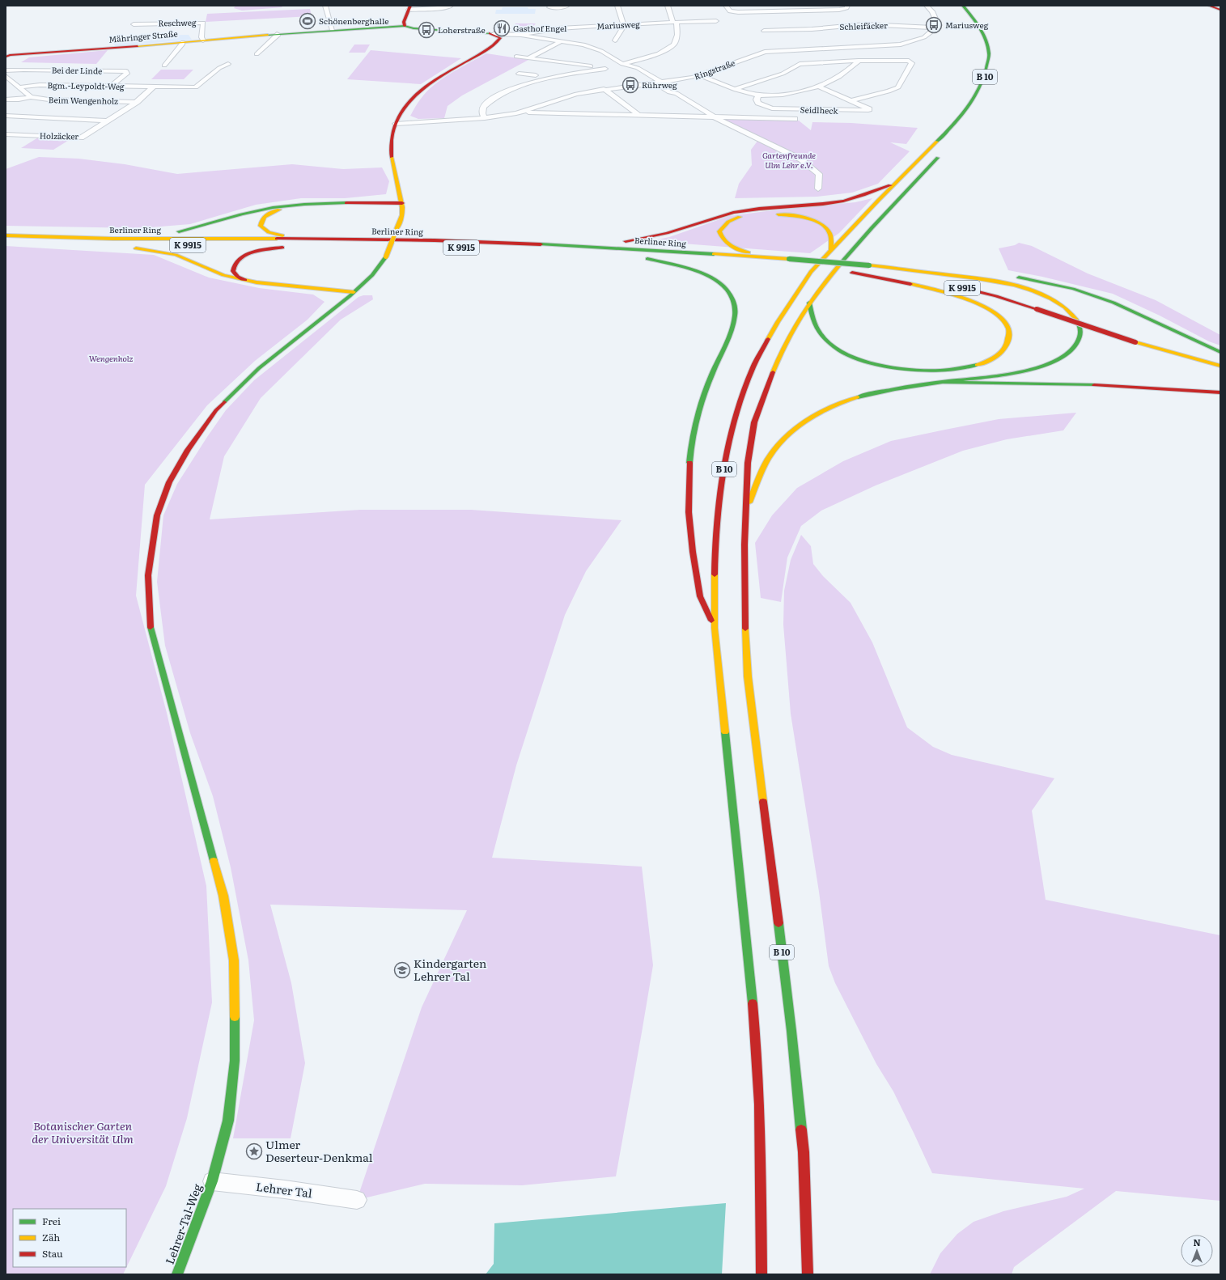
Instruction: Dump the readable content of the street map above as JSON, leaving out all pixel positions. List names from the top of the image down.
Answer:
{
  "streets": {
    "main road": [
      "Mähringer Straße",
      "B 10",
      "Berliner Ring",
      "K 9915",
      "Lehrer-Tal-Weg"
    ],
    "street": [
      "Reschweg",
      "Mariusweg",
      "Schleifäcker",
      "Ringstraße",
      "Bei der Linde",
      "Bgm.-Leypoldt-Weg",
      "Beim Wengenholz",
      "Seidlheck",
      "Holzäcker",
      "Lehrer Tal"
    ]
  },
  "crossings": [
    ["Reschweg", "Mähringer Straße"],
    ["Schleifäcker", "Ringstraße"],
    ["Bei der Linde", "Bgm.-Leypoldt-Weg"],
    ["Bgm.-Leypoldt-Weg", "Beim Wengenholz"],
    ["Beim Wengenholz", "Holzäcker"],
    ["Berliner Ring", "K 9915"],
    ["Lehrer Tal", "Lehrer-Tal-Weg"]
  ],
  "parks": ["Gartenfreunde Ulm Lehr e.V.", "Wengenholz", "Botanischer Garten der Universität Ulm"],
  "places": {
    "sports": ["Schönenberghalle"],
    "bus stop": ["Mariusweg", "Loherstraße", "Rührweg"],
    "restaurant": ["Gasthof Engel"],
    "school or university": ["Kindergarten Lehrer Tal"],
    "place": ["Ulmer Deserteur-Denkmal"]
  },
  "legend": ["Frei", "Zäh", "Stau"],
  "north": "top"
}
